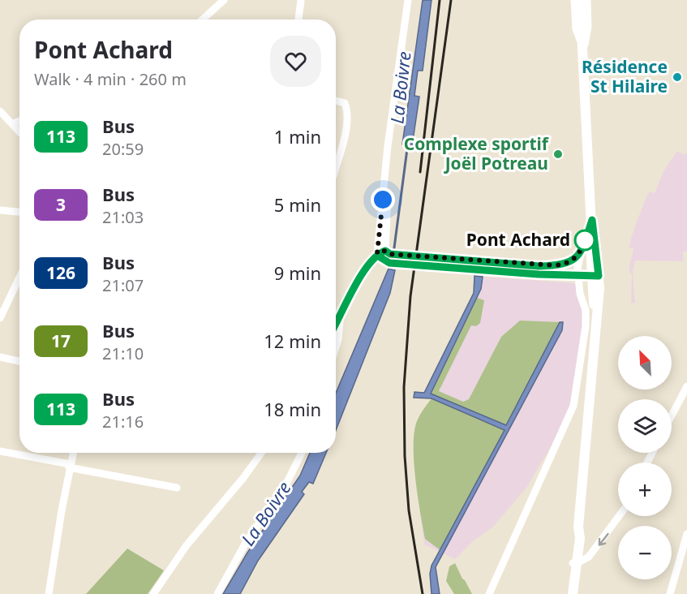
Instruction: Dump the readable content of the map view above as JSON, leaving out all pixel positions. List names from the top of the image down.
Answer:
{
  "water": ["La Boivre"],
  "places": ["Résidence St Hilaire", "Complexe sportif Joël Potreau", "Pont Achard"],
  "lines": ["bus line 113"],
  "north": "top left",
  "page": {
    "heading": ["Pont Achard", "Walk · 4 min · 260 m"],
    "list": [
      {
        "mark": "113",
        "name": "Bus",
        "note": "20:59",
        "value": "1 min"
      },
      {
        "mark": "3",
        "name": "Bus",
        "note": "21:03",
        "value": "5 min"
      },
      {
        "mark": "126",
        "name": "Bus",
        "note": "21:07",
        "value": "9 min"
      },
      {
        "mark": "17",
        "name": "Bus",
        "note": "21:10",
        "value": "12 min"
      },
      {
        "mark": "113",
        "name": "Bus",
        "note": "21:16",
        "value": "18 min"
      }
    ],
    "map_buttons": ["+", "−"]
  }
}
